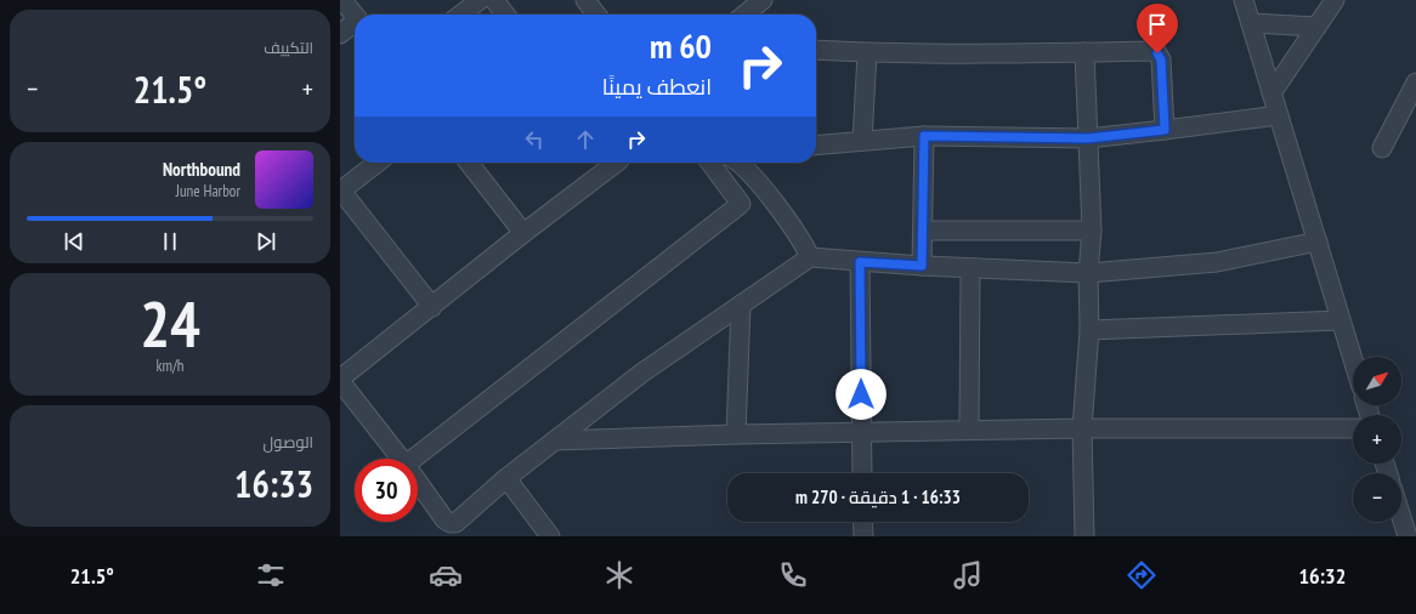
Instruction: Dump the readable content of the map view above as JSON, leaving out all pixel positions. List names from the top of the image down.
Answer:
{
  "north": "top right",
  "page": {
    "tile": [
      "التكييف",
      ["24", "km/h"],
      ["الوصول", "16:33"]
    ],
    "turn": ["60 m", "انعطف يمينًا"],
    "heat": ["−", "21.5°", "+"],
    "song": ["Northbound", "June Harbor"],
    "map_buttons": ["+", "−"],
    "limit": "30",
    "trip": "16:33 · 1 دقيقة · 270 m",
    "tabs": ["16:32", "21.5°"]
  }
}
